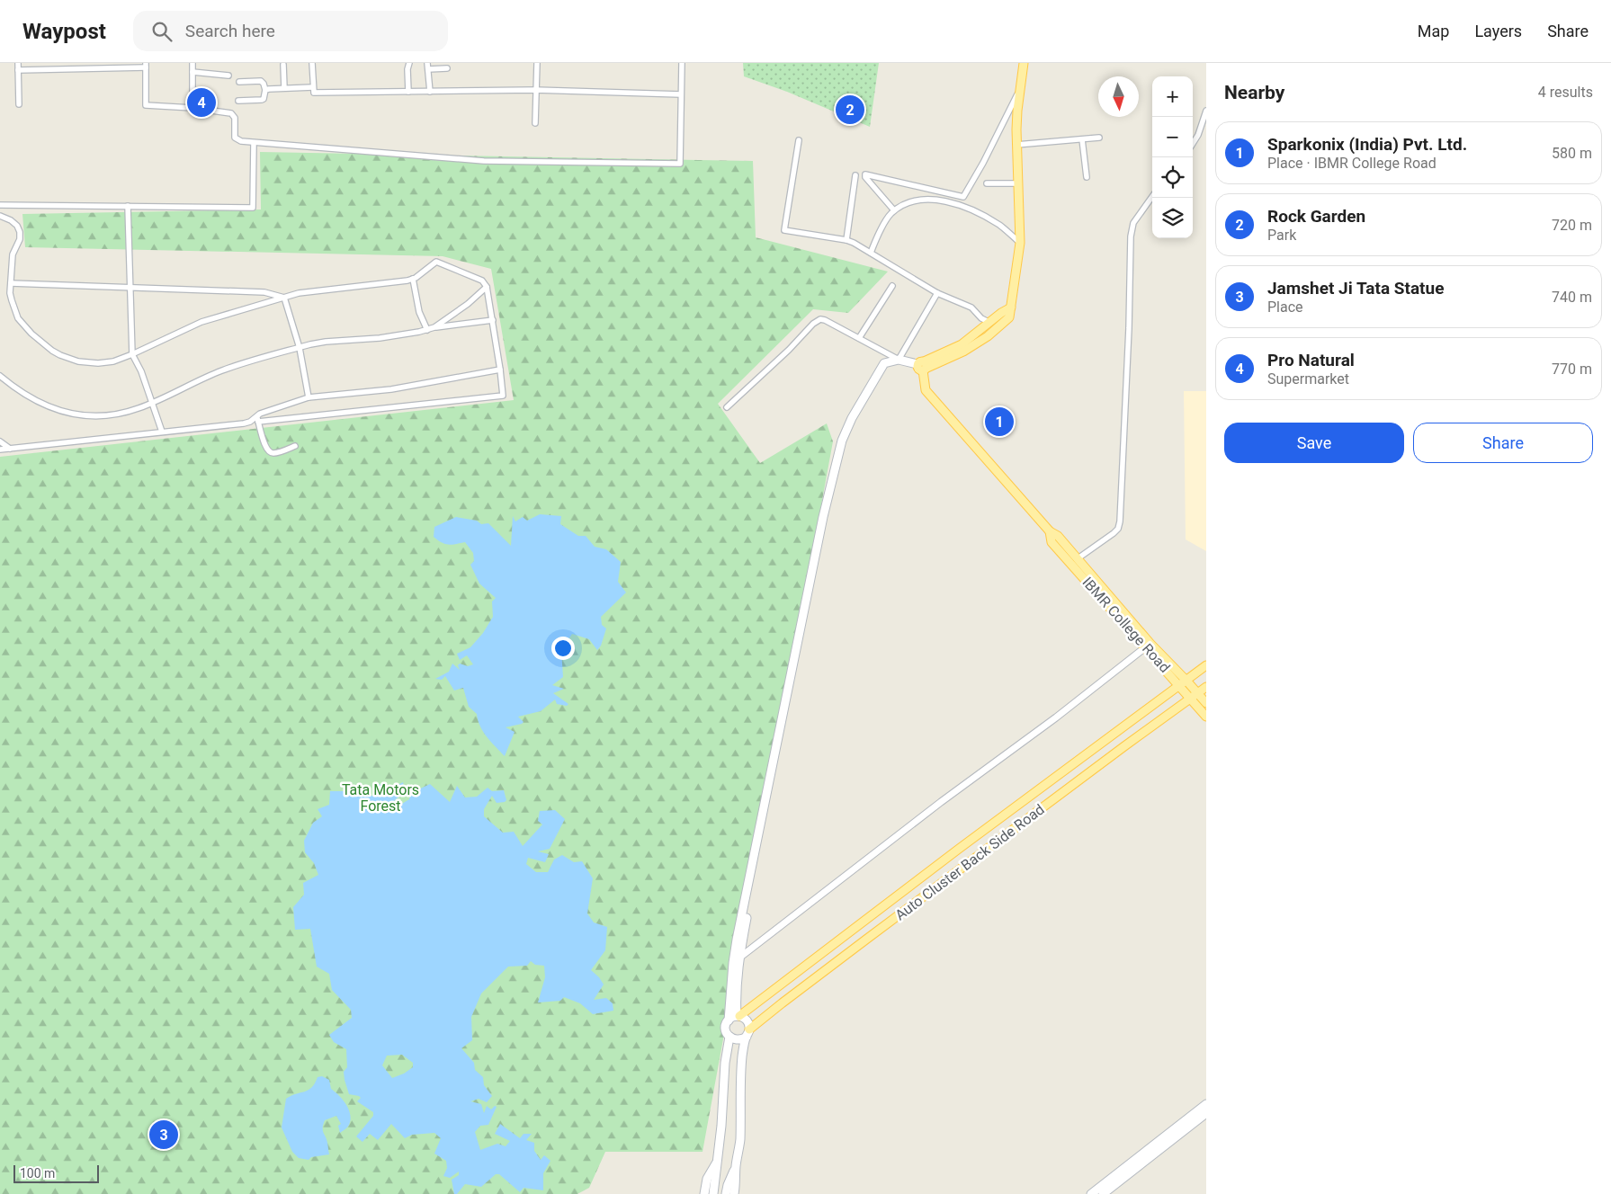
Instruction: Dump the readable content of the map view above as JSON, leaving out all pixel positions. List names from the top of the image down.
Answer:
{
  "streets": {
    "main road": ["IBMR College Road", "Auto Cluster Back Side Road"]
  },
  "crossings": [
    ["IBMR College Road", "Auto Cluster Back Side Road"]
  ],
  "parks": ["Tata Motors Forest"],
  "scale_bar": "100 m",
  "north": "bottom",
  "page": {
    "header": "Waypost",
    "search": "Search here",
    "nav": ["Map", "Layers", "Share"],
    "heading": ["Nearby", "4 results"],
    "map_buttons": ["+", "−"],
    "pins": [
      "4",
      "2",
      "1",
      "3"
    ],
    "list": [
      {
        "mark": "1",
        "name": "Sparkonix (India) Pvt. Ltd.",
        "note": "Place · IBMR College Road",
        "value": "580 m"
      },
      {
        "mark": "2",
        "name": "Rock Garden",
        "note": "Park",
        "value": "720 m"
      },
      {
        "mark": "3",
        "name": "Jamshet Ji Tata Statue",
        "note": "Place",
        "value": "740 m"
      },
      {
        "mark": "4",
        "name": "Pro Natural",
        "note": "Supermarket",
        "value": "770 m"
      }
    ],
    "buttons": ["Save", "Share"],
    "scale": "100 m"
  }
}
